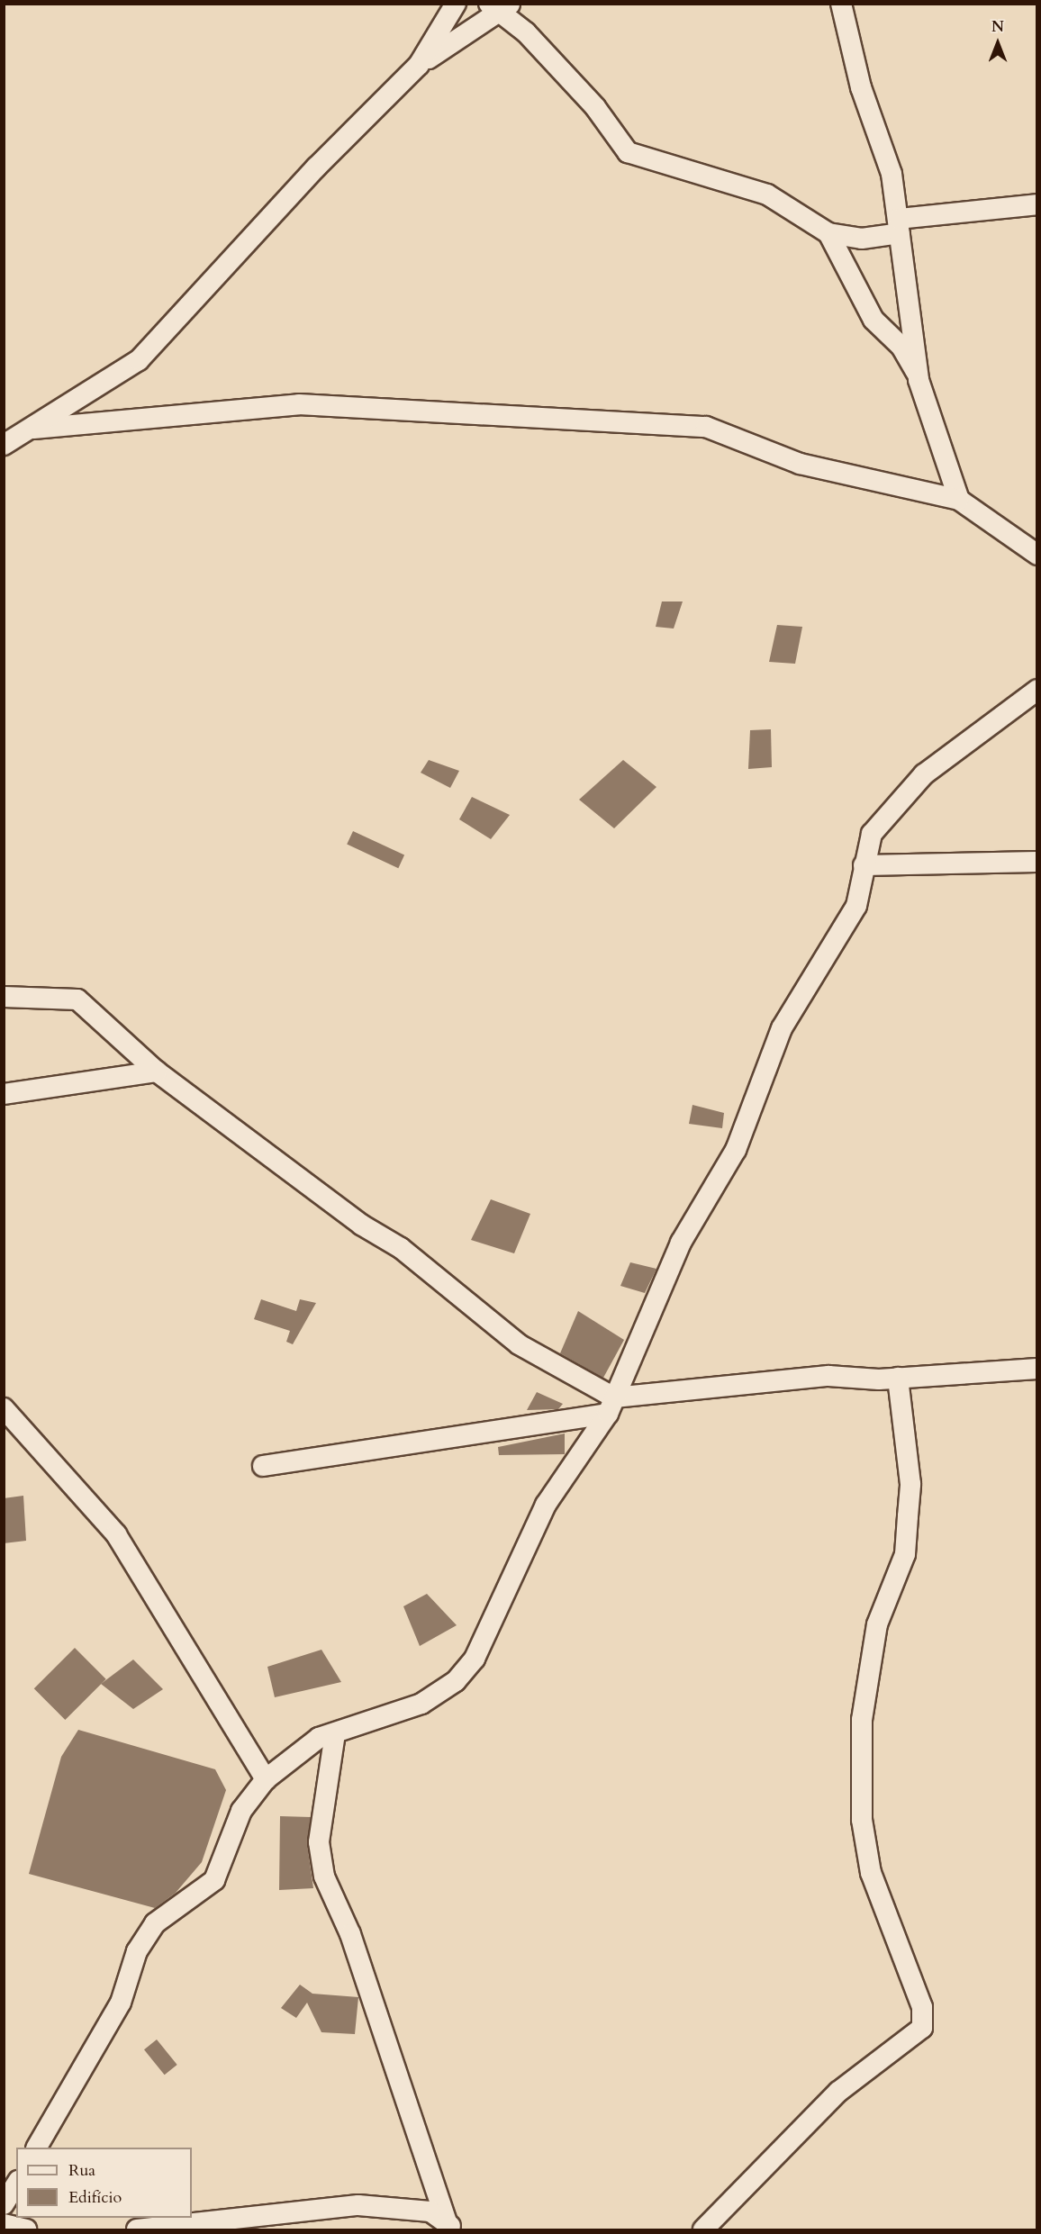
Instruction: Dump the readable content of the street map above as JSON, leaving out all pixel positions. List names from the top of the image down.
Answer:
{
  "legend": ["Rua", "Edifício"],
  "north": "top"
}
